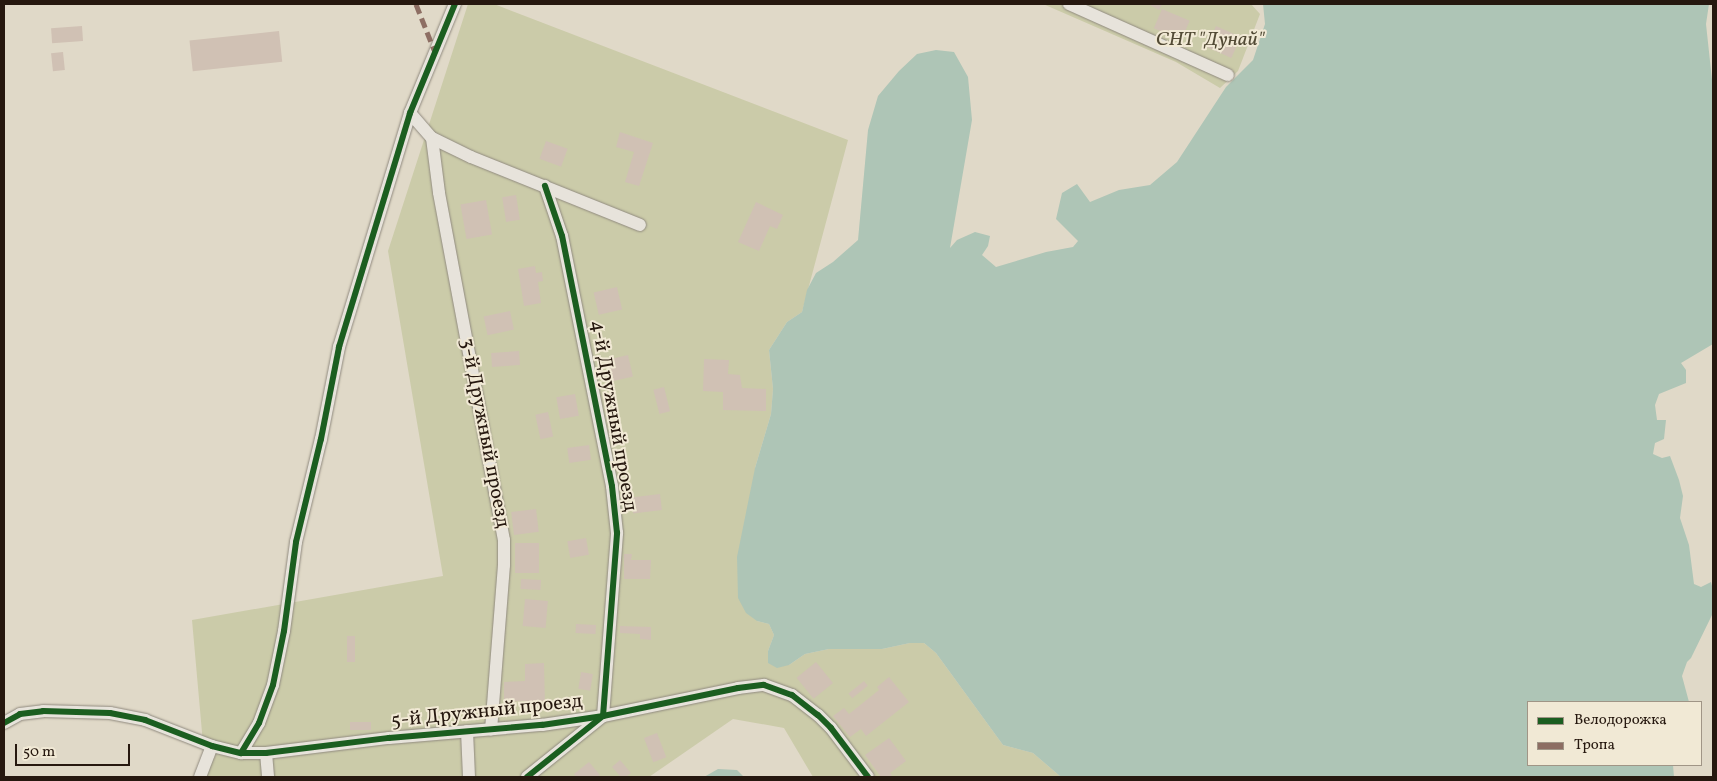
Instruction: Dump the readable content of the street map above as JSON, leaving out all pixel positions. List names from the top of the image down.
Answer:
{
  "streets": {
    "street": ["4-й Дружный проезд", "3-й Дружный проезд", "5-й Дружный проезд"]
  },
  "crossings": [
    ["4-й Дружный проезд", "5-й Дружный проезд"],
    ["3-й Дружный проезд", "5-й Дружный проезд"]
  ],
  "parks": ["СНТ \"Дунай\""],
  "legend": ["Велодорожка", "Тропа"],
  "scale_bar": "50 m"
}
